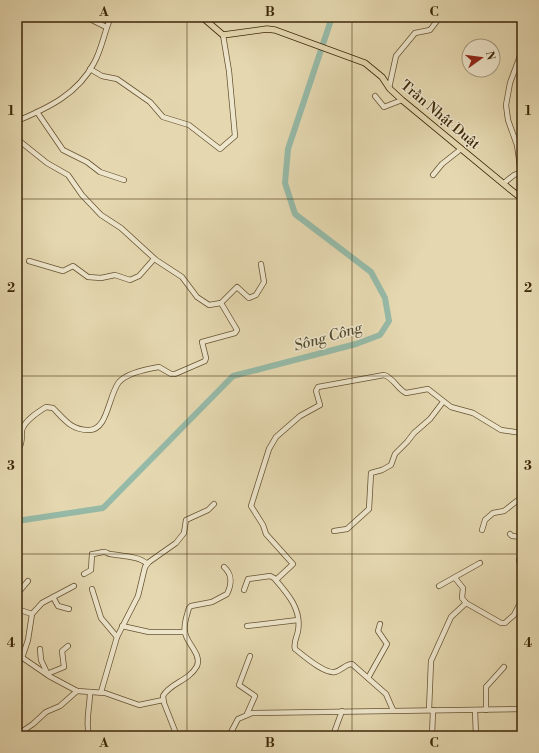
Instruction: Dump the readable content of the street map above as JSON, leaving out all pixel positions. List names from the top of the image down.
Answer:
{
  "streets": {
    "main road": ["Trần Nhật Duật"]
  },
  "water": ["Sông Công"],
  "north": "right",
  "grid": {
    "columns": ["A", "B", "C"],
    "rows": [
      "1",
      "2",
      "3",
      "4"
    ]
  }
}
